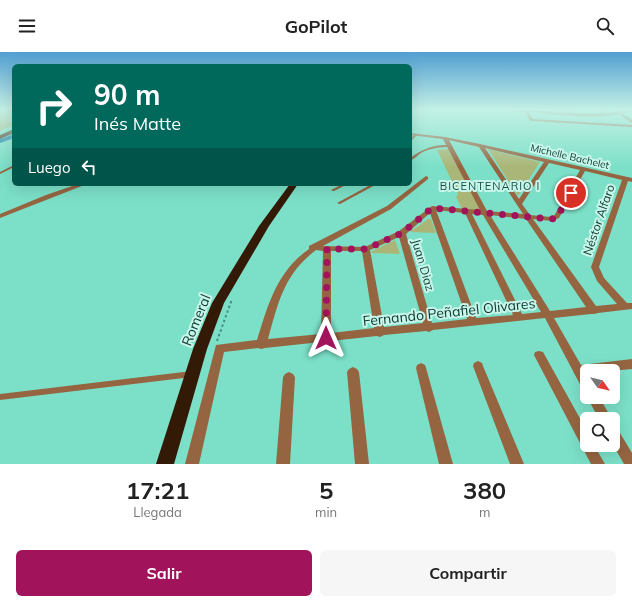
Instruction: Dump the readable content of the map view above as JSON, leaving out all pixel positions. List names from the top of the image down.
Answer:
{
  "streets": {
    "highway": ["Romeral"],
    "street": [
      "Michelle Bachelet",
      "Néstor Alfaro",
      "Juan Diaz",
      "Fernando Peñafiel Olivares"
    ]
  },
  "crossings": [
    ["Michelle Bachelet", "Néstor Alfaro"],
    ["Néstor Alfaro", "Fernando Peñafiel Olivares"],
    ["Juan Diaz", "Fernando Peñafiel Olivares"]
  ],
  "districts": ["BICENTENARIO I"],
  "north": "bottom right",
  "page": {
    "header": "GoPilot",
    "turn": ["90 m", "Inés Matte"],
    "then": "Luego",
    "eta": [
      "17:21",
      "Llegada",
      "5",
      "min",
      "380",
      "m"
    ],
    "buttons": ["Salir", "Compartir"]
  }
}
